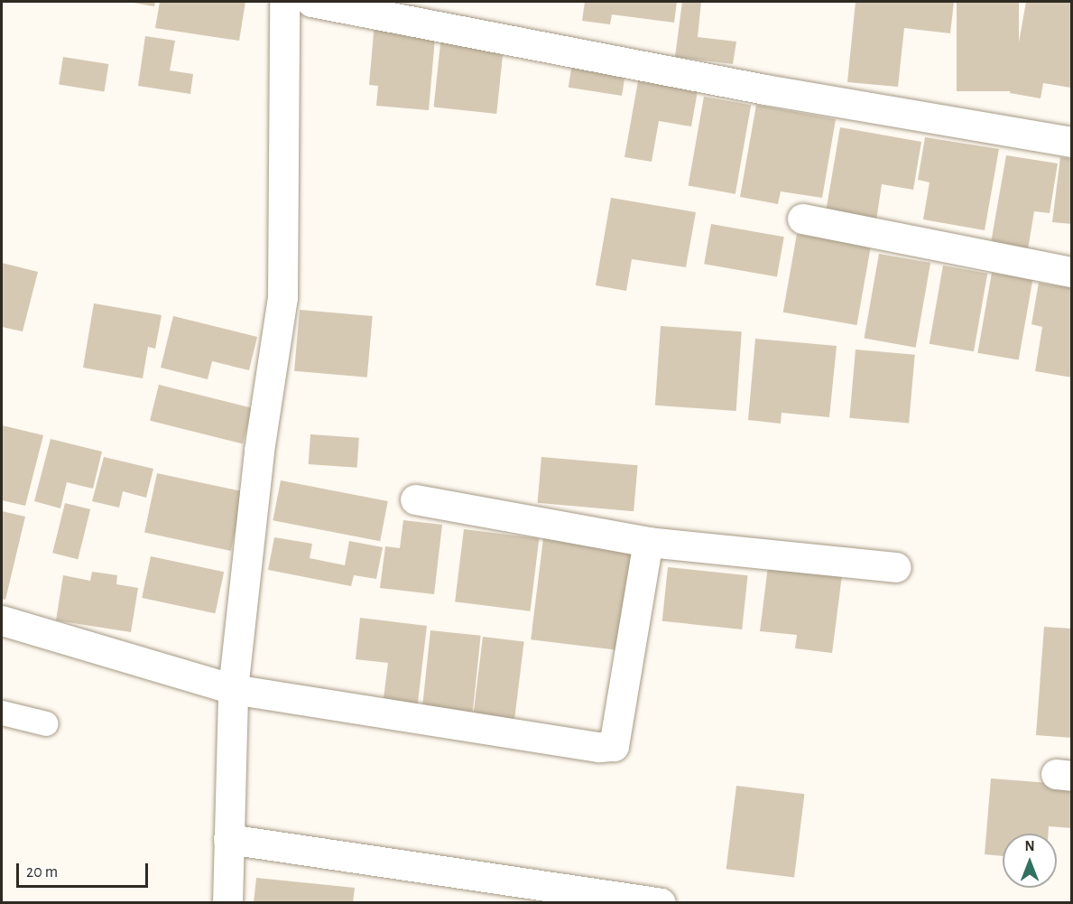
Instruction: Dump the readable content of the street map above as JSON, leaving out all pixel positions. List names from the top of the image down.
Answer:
{
  "scale_bar": "20 m",
  "north": "top"
}
